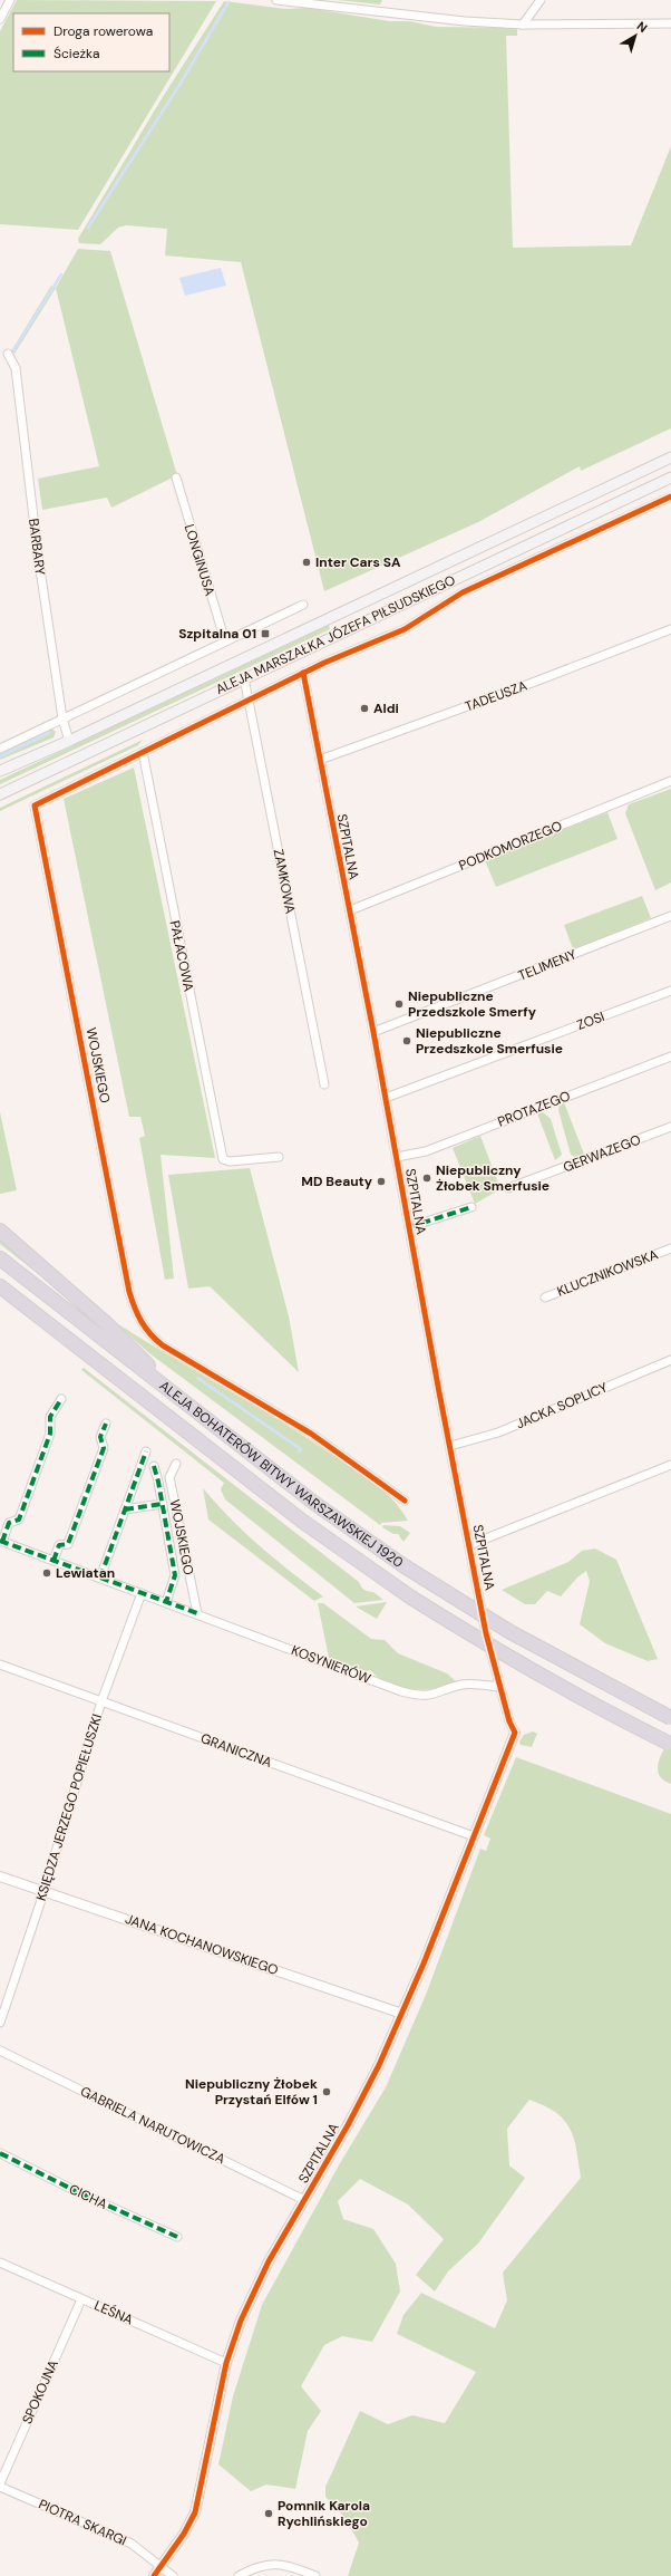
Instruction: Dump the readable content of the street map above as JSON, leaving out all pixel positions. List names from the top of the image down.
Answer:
{
  "streets": {
    "highway": ["ALEJA BOHATERÓW BITWY WARSZAWSKIEJ 1920"],
    "main road": ["ALEJA MARSZAŁKA JÓZEFA PIŁSUDSKIEGO"],
    "street": [
      "BARBARY",
      "LONGINUSA",
      "TADEUSZA",
      "PODKOMORZEGO",
      "SZPITALNA",
      "ZAMKOWA",
      "PAŁACOWA",
      "TELIMENY",
      "ZOSI",
      "WOJSKIEGO",
      "PROTAZEGO",
      "GERWAZEGO",
      "KLUCZNIKOWSKA",
      "JACKA SOPLICY",
      "KOSYNIERÓW",
      "GRANICZNA",
      "KSIĘDZA JERZEGO POPIEŁUSZKI",
      "JANA KOCHANOWSKIEGO",
      "GABRIELA NARUTOWICZA",
      "CICHA",
      "LEŚNA",
      "SPOKOJNA",
      "PIOTRA SKARGI"
    ]
  },
  "crossings": [
    ["BARBARY", "ALEJA MARSZAŁKA JÓZEFA PIŁSUDSKIEGO"],
    ["ALEJA MARSZAŁKA JÓZEFA PIŁSUDSKIEGO", "SZPITALNA"],
    ["ALEJA MARSZAŁKA JÓZEFA PIŁSUDSKIEGO", "ZAMKOWA"],
    ["ALEJA MARSZAŁKA JÓZEFA PIŁSUDSKIEGO", "PAŁACOWA"],
    ["ALEJA MARSZAŁKA JÓZEFA PIŁSUDSKIEGO", "WOJSKIEGO"],
    ["TADEUSZA", "SZPITALNA"],
    ["PODKOMORZEGO", "SZPITALNA"],
    ["SZPITALNA", "TELIMENY"],
    ["SZPITALNA", "ZOSI"],
    ["SZPITALNA", "PROTAZEGO"],
    ["SZPITALNA", "JACKA SOPLICY"],
    ["SZPITALNA", "KOSYNIERÓW"],
    ["SZPITALNA", "GRANICZNA"],
    ["SZPITALNA", "JANA KOCHANOWSKIEGO"],
    ["SZPITALNA", "GABRIELA NARUTOWICZA"],
    ["SZPITALNA", "LEŚNA"],
    ["SZPITALNA", "PIOTRA SKARGI"],
    ["WOJSKIEGO", "KOSYNIERÓW"],
    ["KOSYNIERÓW", "KSIĘDZA JERZEGO POPIEŁUSZKI"],
    ["GRANICZNA", "KSIĘDZA JERZEGO POPIEŁUSZKI"],
    ["KSIĘDZA JERZEGO POPIEŁUSZKI", "JANA KOCHANOWSKIEGO"],
    ["LEŚNA", "SPOKOJNA"],
    ["SPOKOJNA", "PIOTRA SKARGI"]
  ],
  "places": {
    "other": [
      "Inter Cars SA",
      "Aldi",
      "Niepubliczne Przedszkole Smerfy",
      "Niepubliczne Przedszkole Smerfusie",
      "Niepubliczny Żłobek Smerfusie",
      "MD Beauty",
      "Lewiatan",
      "Niepubliczny Żłobek Przystań Elfów 1",
      "Pomnik Karola Rychlińskiego"
    ],
    "transit": ["Szpitalna 01"]
  },
  "legend": ["Droga rowerowa", "Ścieżka"],
  "north": "top right"
}
